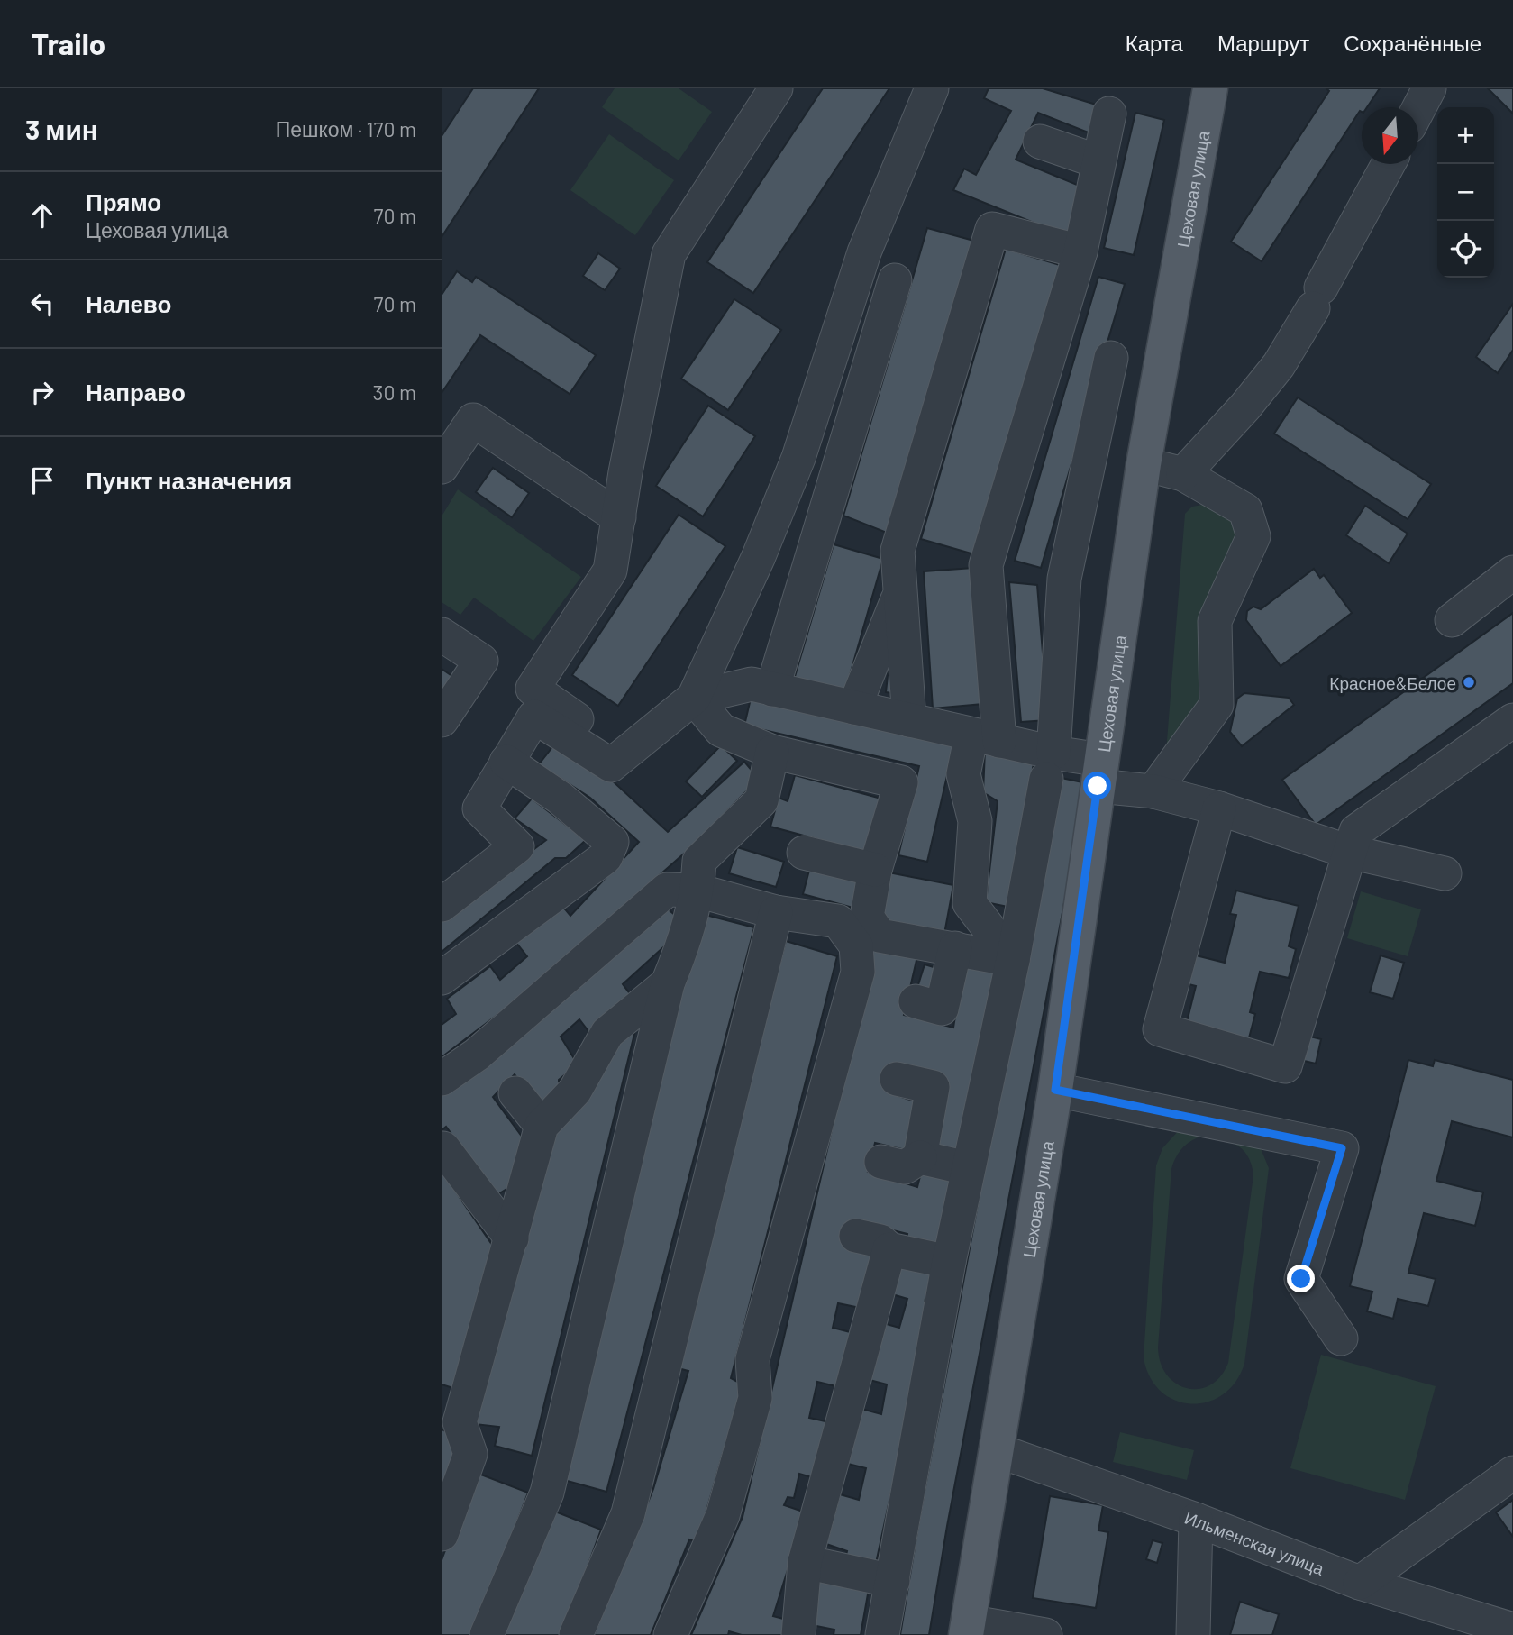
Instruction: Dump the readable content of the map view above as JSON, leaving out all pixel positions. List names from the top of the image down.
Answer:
{
  "streets": {
    "main road": ["Цеховая улица"],
    "street": ["Ильменская улица"]
  },
  "crossings": [
    ["Цеховая улица", "Ильменская улица"]
  ],
  "places": ["Красное&Белое"],
  "north": "bottom",
  "page": {
    "header": "Trailo",
    "nav": ["Карта", "Маршрут", "Сохранённые"],
    "heading": ["3 мин", "Пешком · 170 m"],
    "map_buttons": ["+", "−"],
    "list": [
      ["Прямо", "Цеховая улица", "70 m"],
      ["Налево", "70 m"],
      ["Направо", "30 m"],
      "Пункт назначения"
    ]
  }
}
